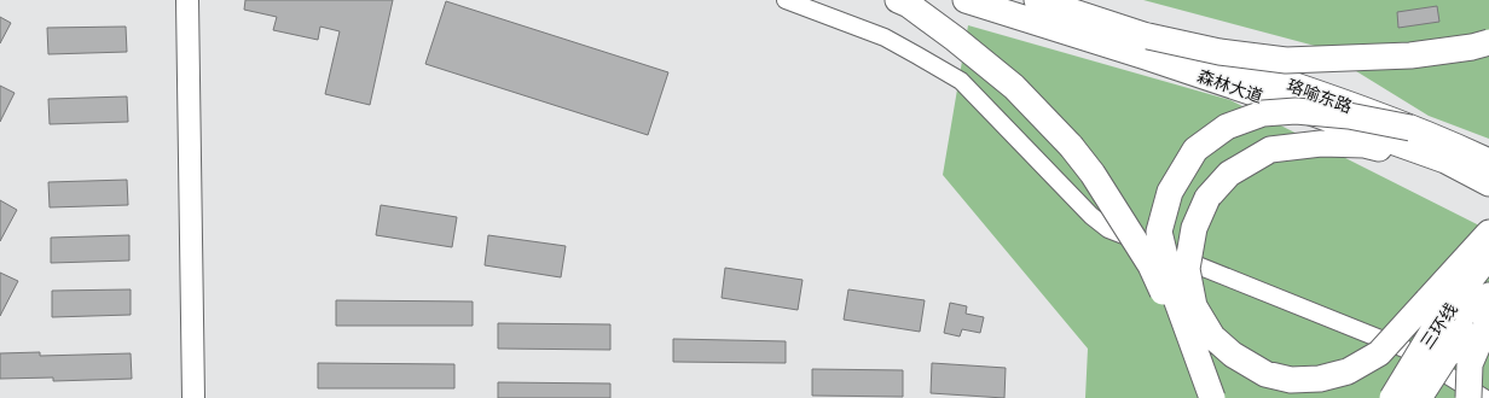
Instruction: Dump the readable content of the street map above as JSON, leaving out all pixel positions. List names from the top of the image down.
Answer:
{
  "streets": {
    "highway": ["森林大道", "珞喻东路", "三环线"]
  },
  "crossings": [
    ["森林大道", "珞喻东路"]
  ]
}
